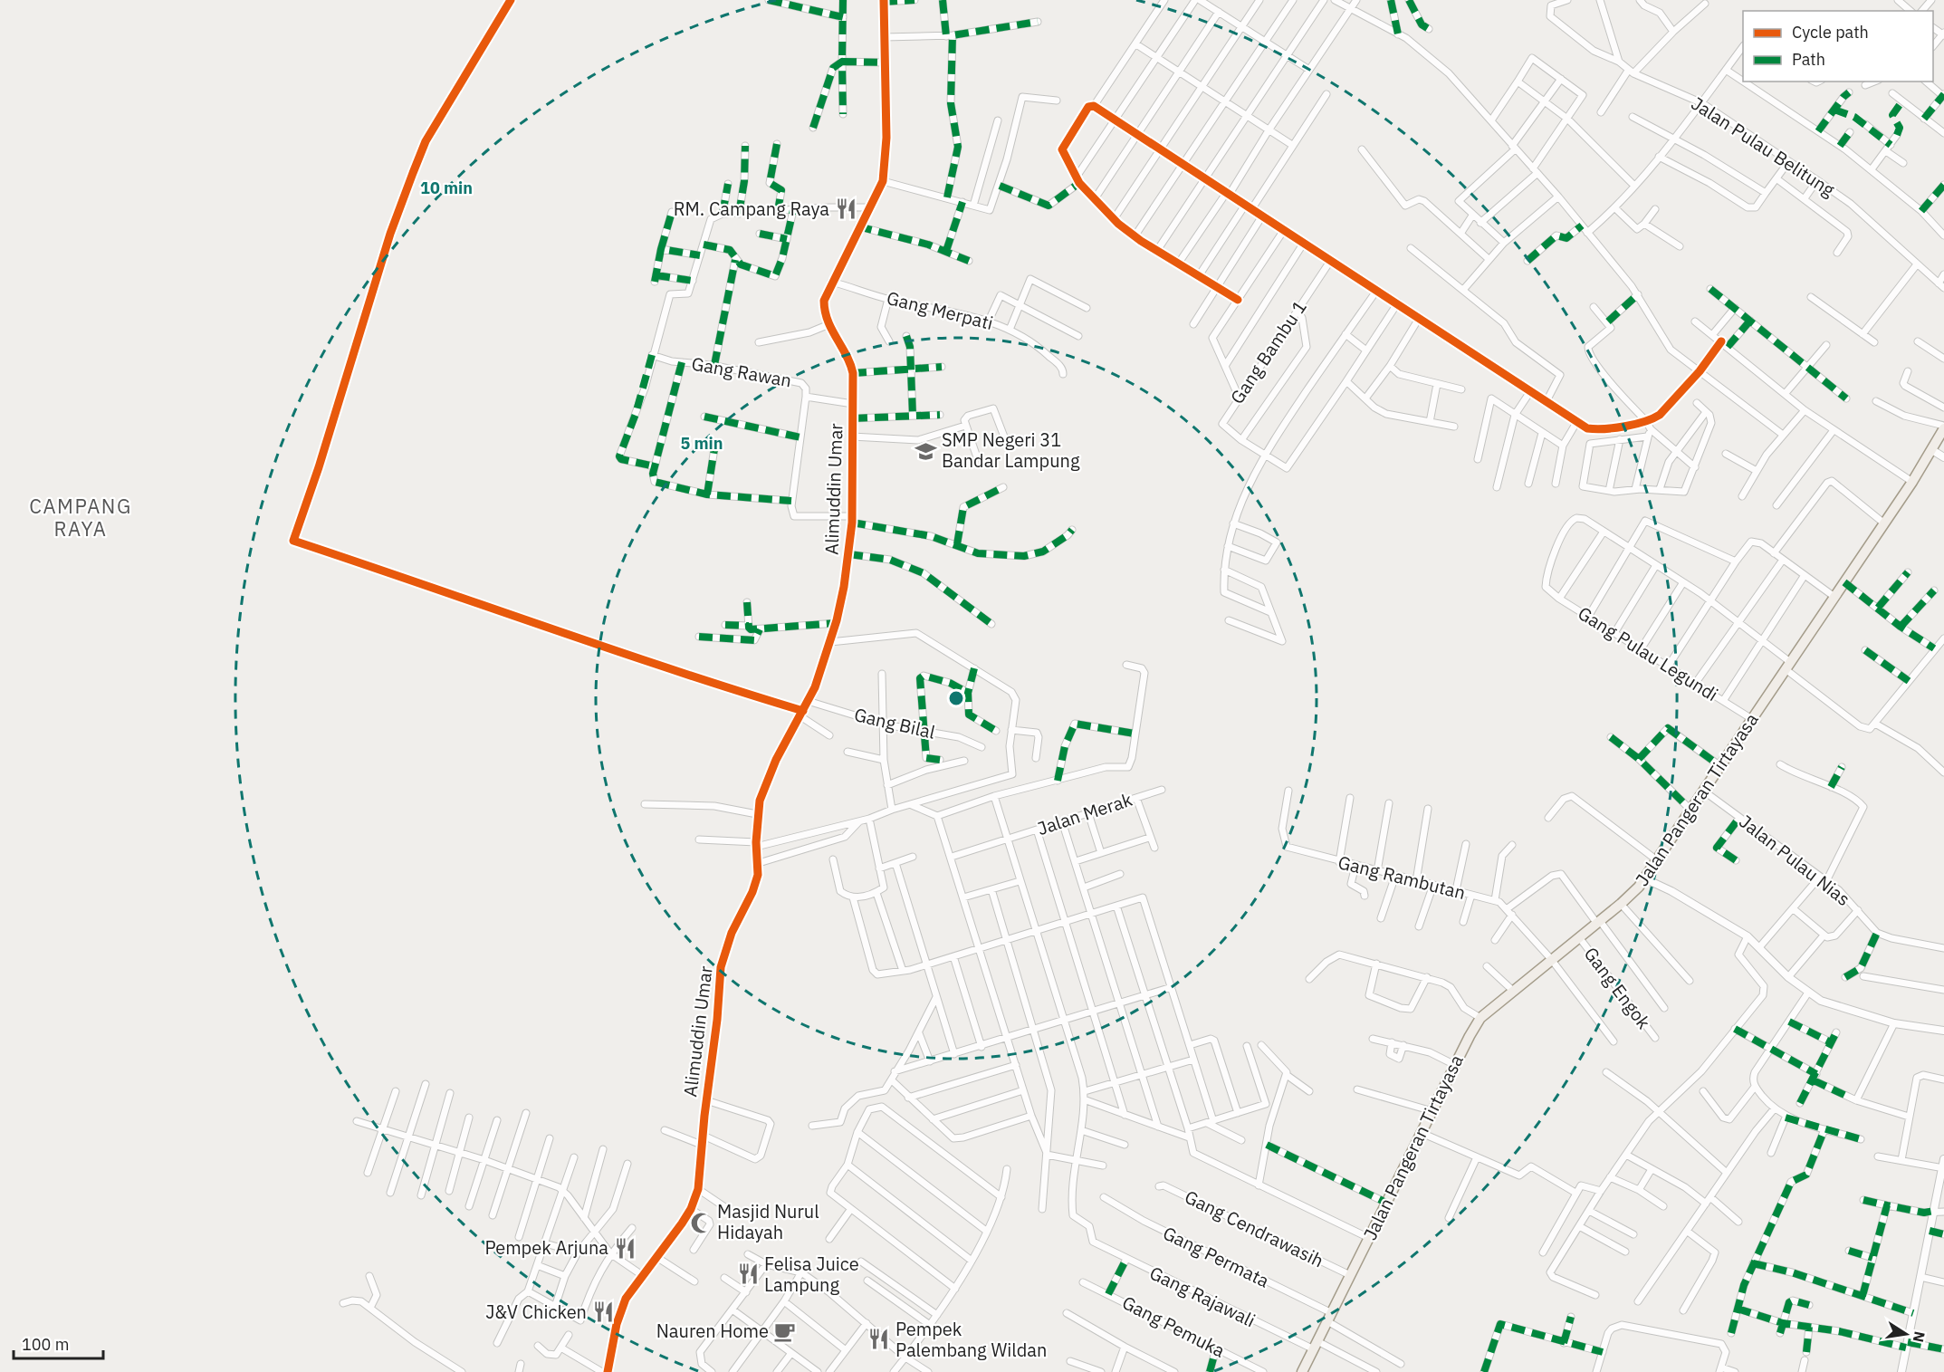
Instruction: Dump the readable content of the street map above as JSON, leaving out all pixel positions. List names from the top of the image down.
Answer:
{
  "streets": {
    "main road": ["Jalan Pangeran Tirtayasa"],
    "street": [
      "Jalan Pulau Belitung",
      "Gang Merpati",
      "Gang Bambu 1",
      "Gang Rawan",
      "Alimuddin Umar",
      "Gang Pulau Legundi",
      "Gang Bilal",
      "Jalan Merak",
      "Jalan Pulau Nias",
      "Gang Rambutan",
      "Gang Engok",
      "Gang Cendrawasih",
      "Gang Permata",
      "Gang Rajawali",
      "Gang Pemuka"
    ]
  },
  "crossings": [
    ["Gang Merpati", "Alimuddin Umar"],
    ["Gang Rawan", "Alimuddin Umar"],
    ["Alimuddin Umar", "Gang Bilal"],
    ["Gang Pulau Legundi", "Jalan Pangeran Tirtayasa"],
    ["Jalan Pangeran Tirtayasa", "Jalan Pulau Nias"],
    ["Jalan Pangeran Tirtayasa", "Gang Rambutan"],
    ["Jalan Pangeran Tirtayasa", "Gang Engok"],
    ["Jalan Pangeran Tirtayasa", "Gang Cendrawasih"],
    ["Jalan Pangeran Tirtayasa", "Gang Permata"],
    ["Jalan Pangeran Tirtayasa", "Gang Rajawali"]
  ],
  "districts": ["CAMPANG RAYA"],
  "places": {
    "restaurant": [
      "RM. Campang Raya",
      "Pempek Arjuna",
      "Felisa Juice Lampung",
      "J&V Chicken",
      "Pempek Palembang Wildan"
    ],
    "school or university": ["SMP Negeri 31 Bandar Lampung"],
    "mosque": ["Masjid Nurul Hidayah"],
    "cafe": ["Nauren Home"]
  },
  "legend": ["Cycle path", "Path"],
  "scale_bar": "100 m",
  "north": "right",
  "rings": ["10 min", "5 min"]
}
